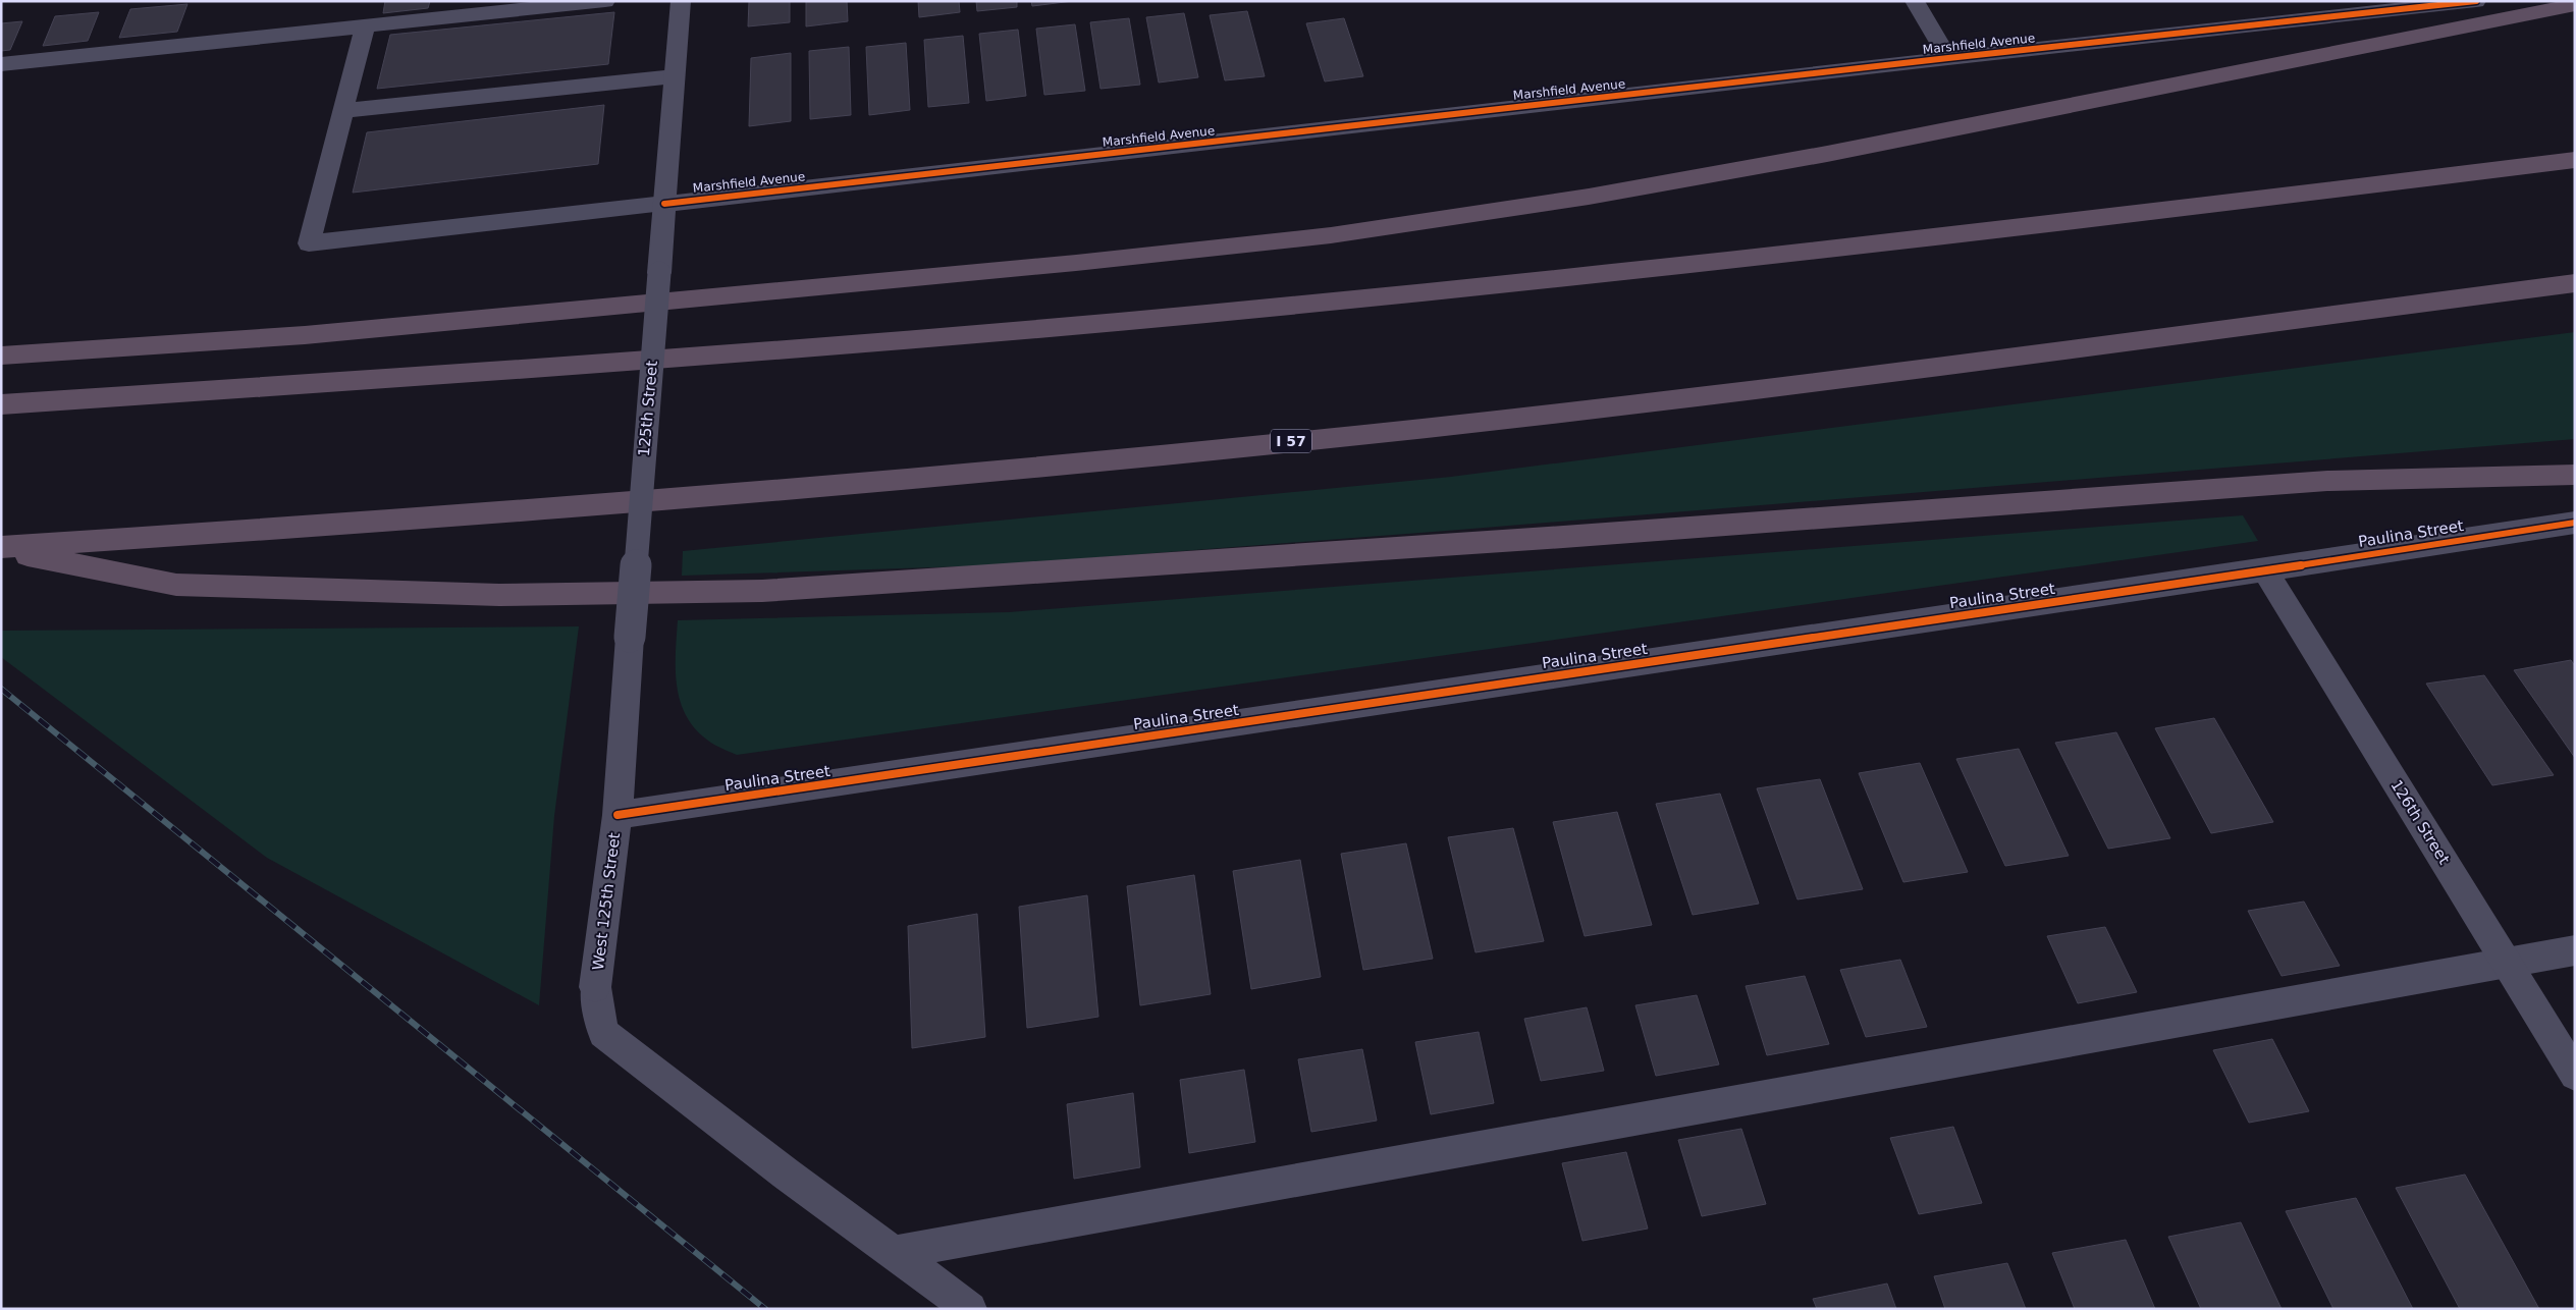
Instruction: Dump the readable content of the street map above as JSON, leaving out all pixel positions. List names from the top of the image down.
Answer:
{
  "streets": {
    "highway": ["I 57"],
    "street": [
      "Marshfield Avenue",
      "125th Street",
      "Paulina Street",
      "126th Street",
      "West 125th Street"
    ]
  },
  "crossings": [
    ["Marshfield Avenue", "125th Street"],
    ["125th Street", "Paulina Street"],
    ["125th Street", "West 125th Street"],
    ["Paulina Street", "126th Street"],
    ["Paulina Street", "West 125th Street"]
  ]
}
